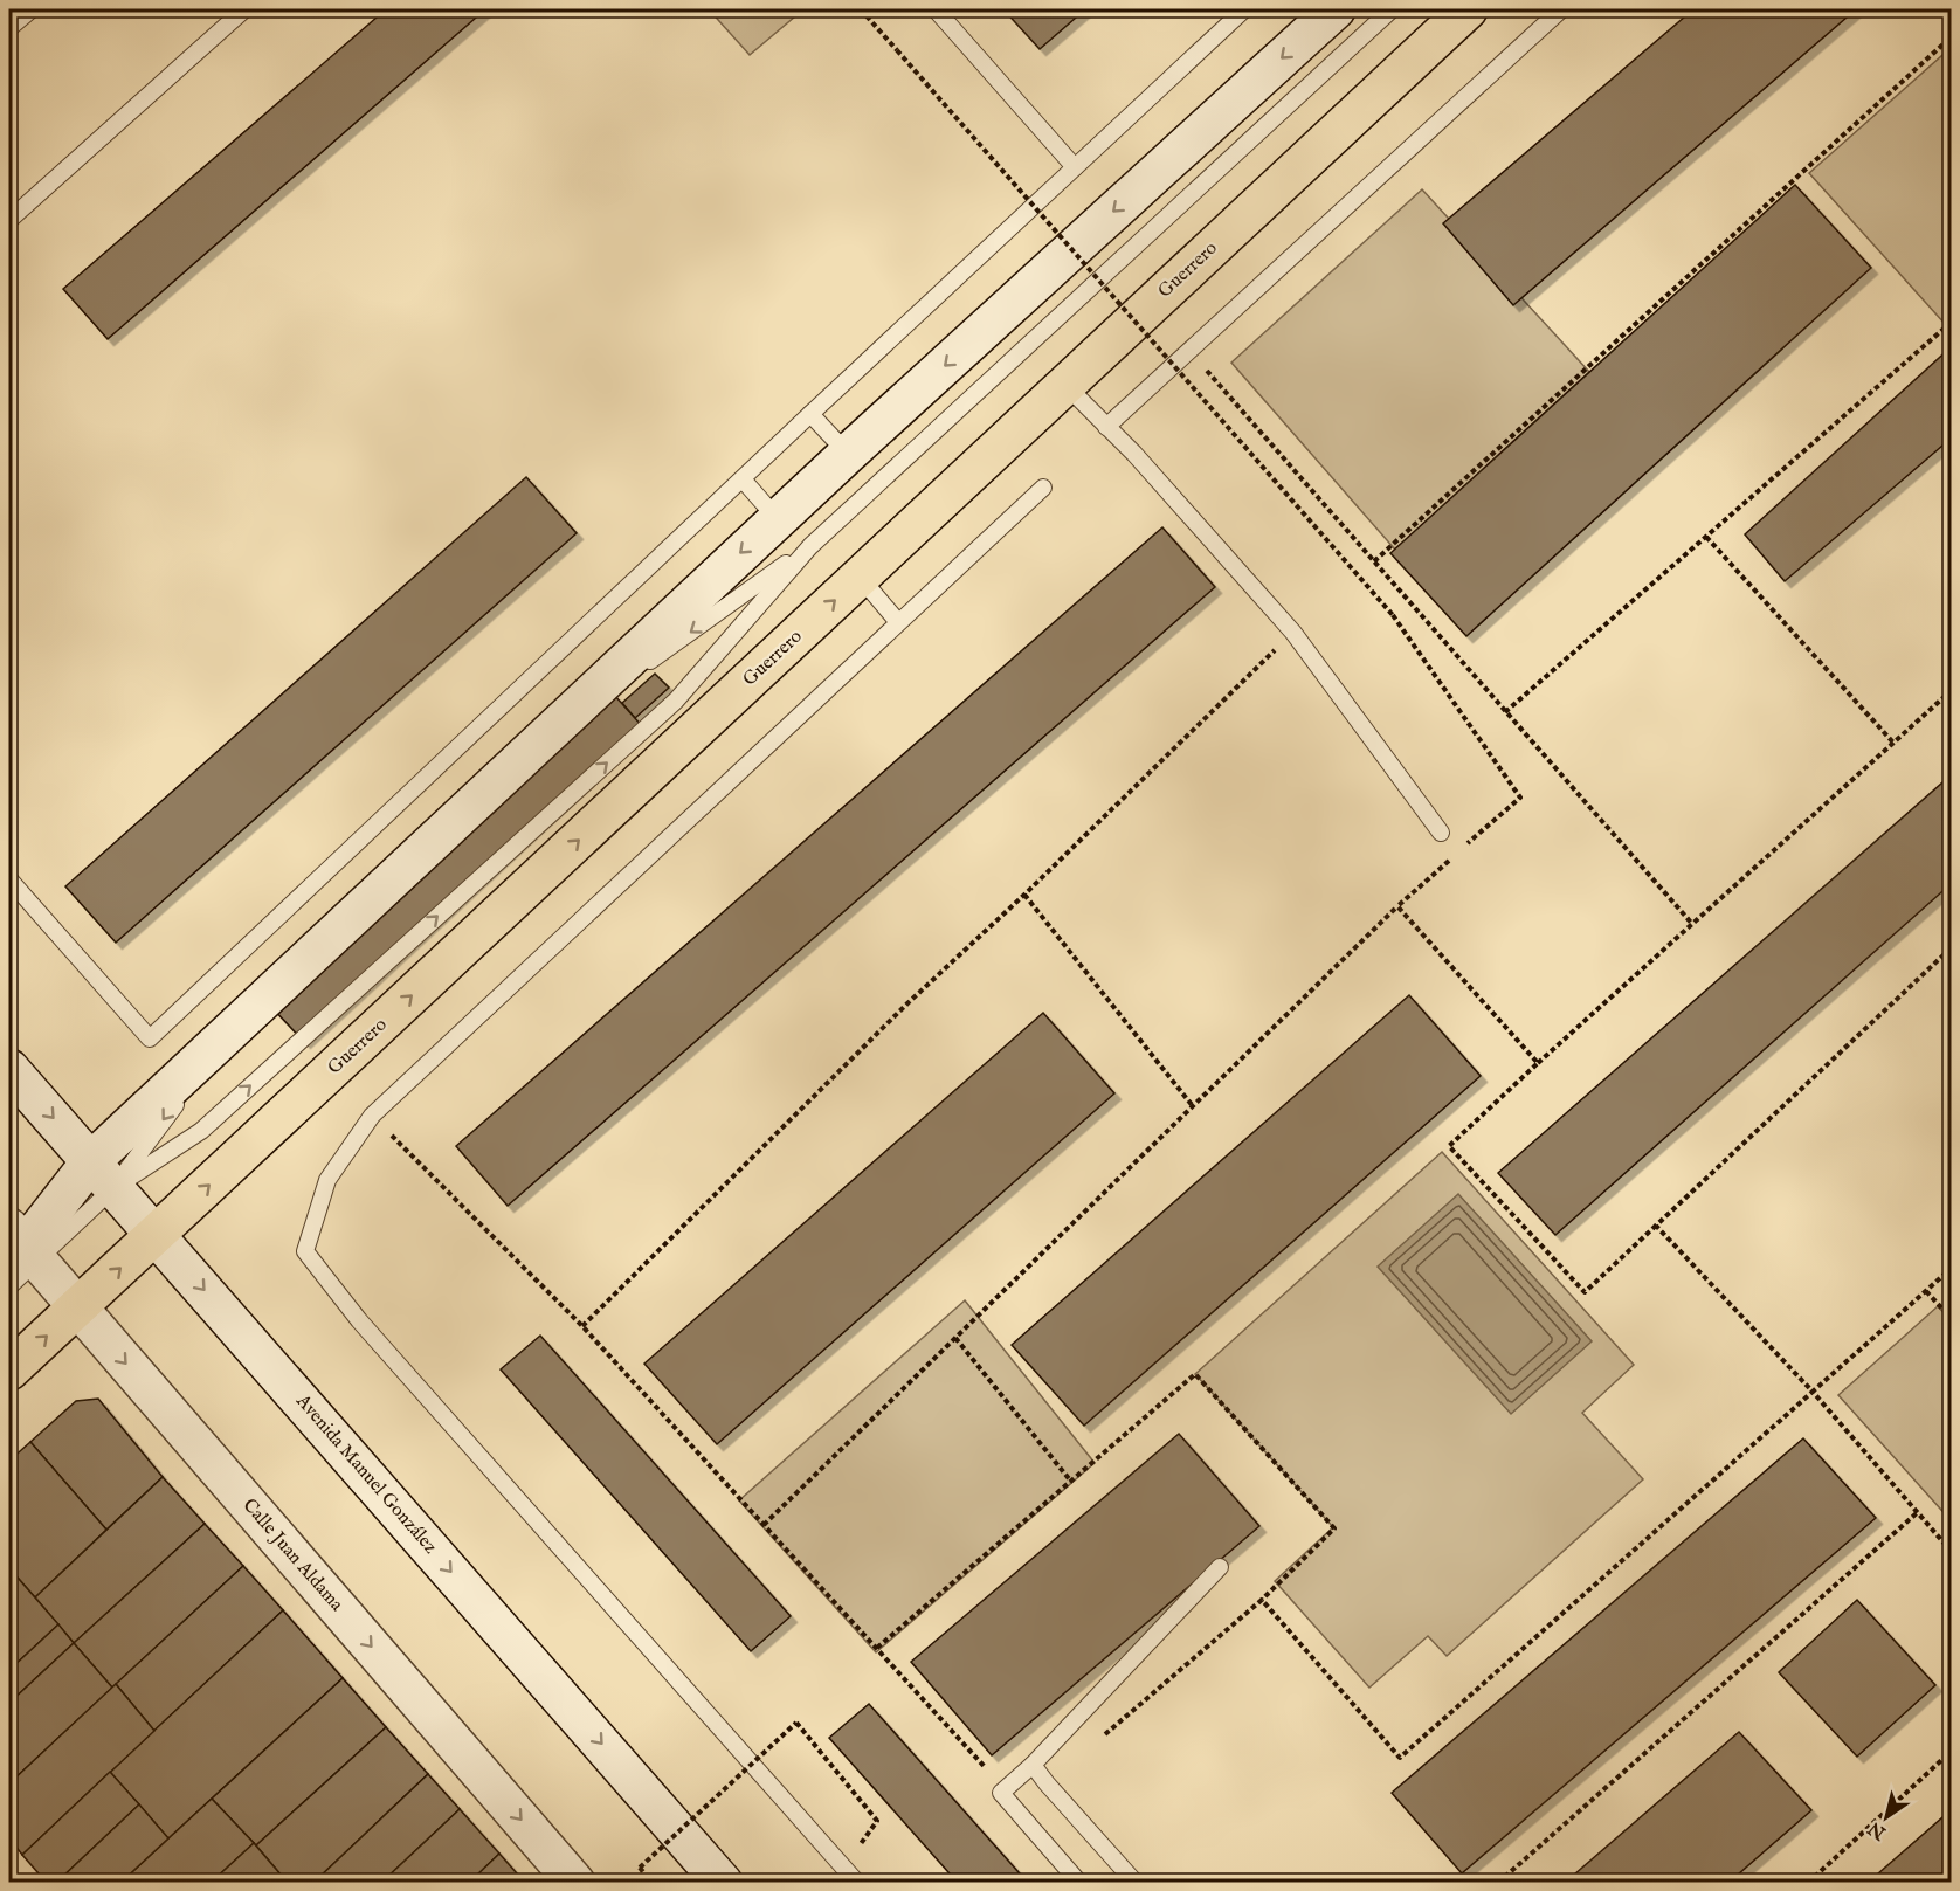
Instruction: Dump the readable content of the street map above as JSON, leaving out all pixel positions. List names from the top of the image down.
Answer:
{
  "streets": {
    "main road": ["Guerrero", "Avenida Manuel González", "Calle Juan Aldama"]
  },
  "crossings": [
    ["Guerrero", "Avenida Manuel González"],
    ["Guerrero", "Calle Juan Aldama"]
  ],
  "one_way": ["Avenida Manuel González", "Calle Juan Aldama"],
  "north": "bottom left"
}
